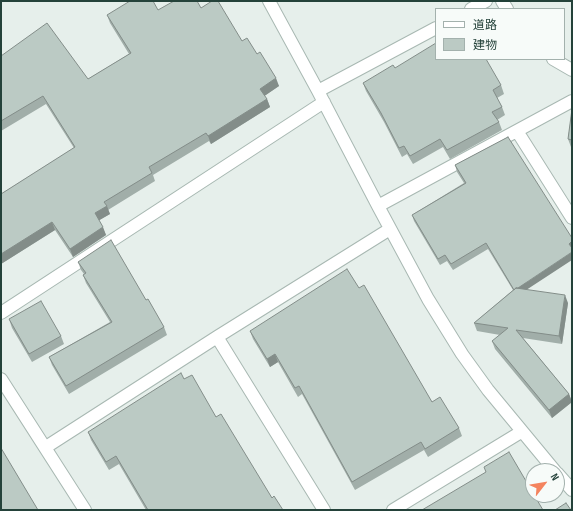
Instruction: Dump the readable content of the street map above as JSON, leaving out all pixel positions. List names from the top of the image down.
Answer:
{
  "legend": ["道路", "建物"],
  "north": "top right"
}
